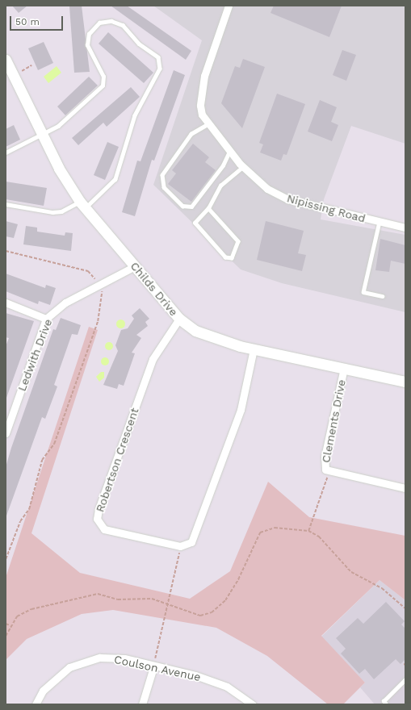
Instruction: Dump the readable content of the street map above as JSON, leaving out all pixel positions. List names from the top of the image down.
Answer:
{
  "streets": {
    "street": [
      "Nipissing Road",
      "Childs Drive",
      "Ledwith Drive",
      "Clements Drive",
      "Robertson Crescent",
      "Coulson Avenue"
    ]
  },
  "crossings": [
    ["Childs Drive", "Ledwith Drive"],
    ["Childs Drive", "Clements Drive"],
    ["Childs Drive", "Robertson Crescent"]
  ],
  "scale_bar": "50 m"
}
